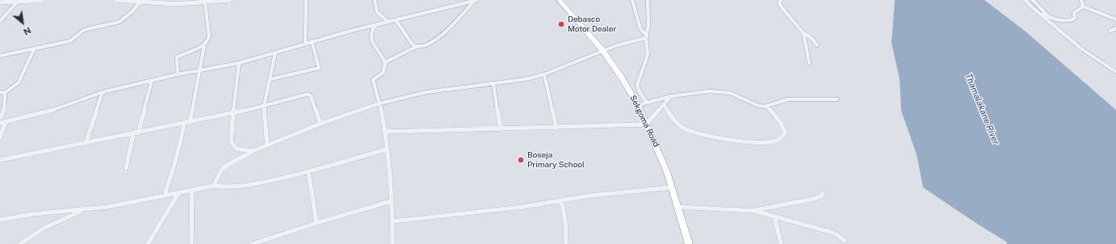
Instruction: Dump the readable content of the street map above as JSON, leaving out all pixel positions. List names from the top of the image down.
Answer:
{
  "streets": {
    "highway": ["Sekgoma Road"]
  },
  "water": ["Thamalakane River"],
  "places": ["Debasco Motor Dealer", "Boseja Primary School"],
  "north": "bottom right"
}
